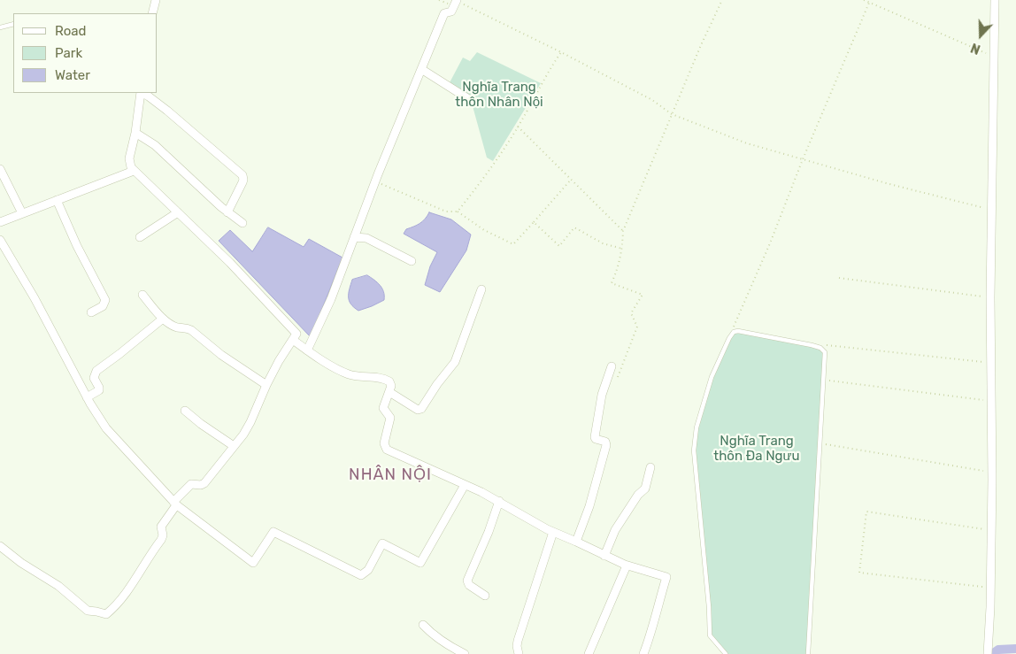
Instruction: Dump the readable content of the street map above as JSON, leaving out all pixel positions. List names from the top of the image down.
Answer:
{
  "districts": ["NHÂN NỘI"],
  "parks": ["Nghĩa Trang thôn Nhân Nội", "Nghĩa Trang thôn Đa Ngưu"],
  "legend": ["Road", "Park", "Water"],
  "north": "bottom"
}
